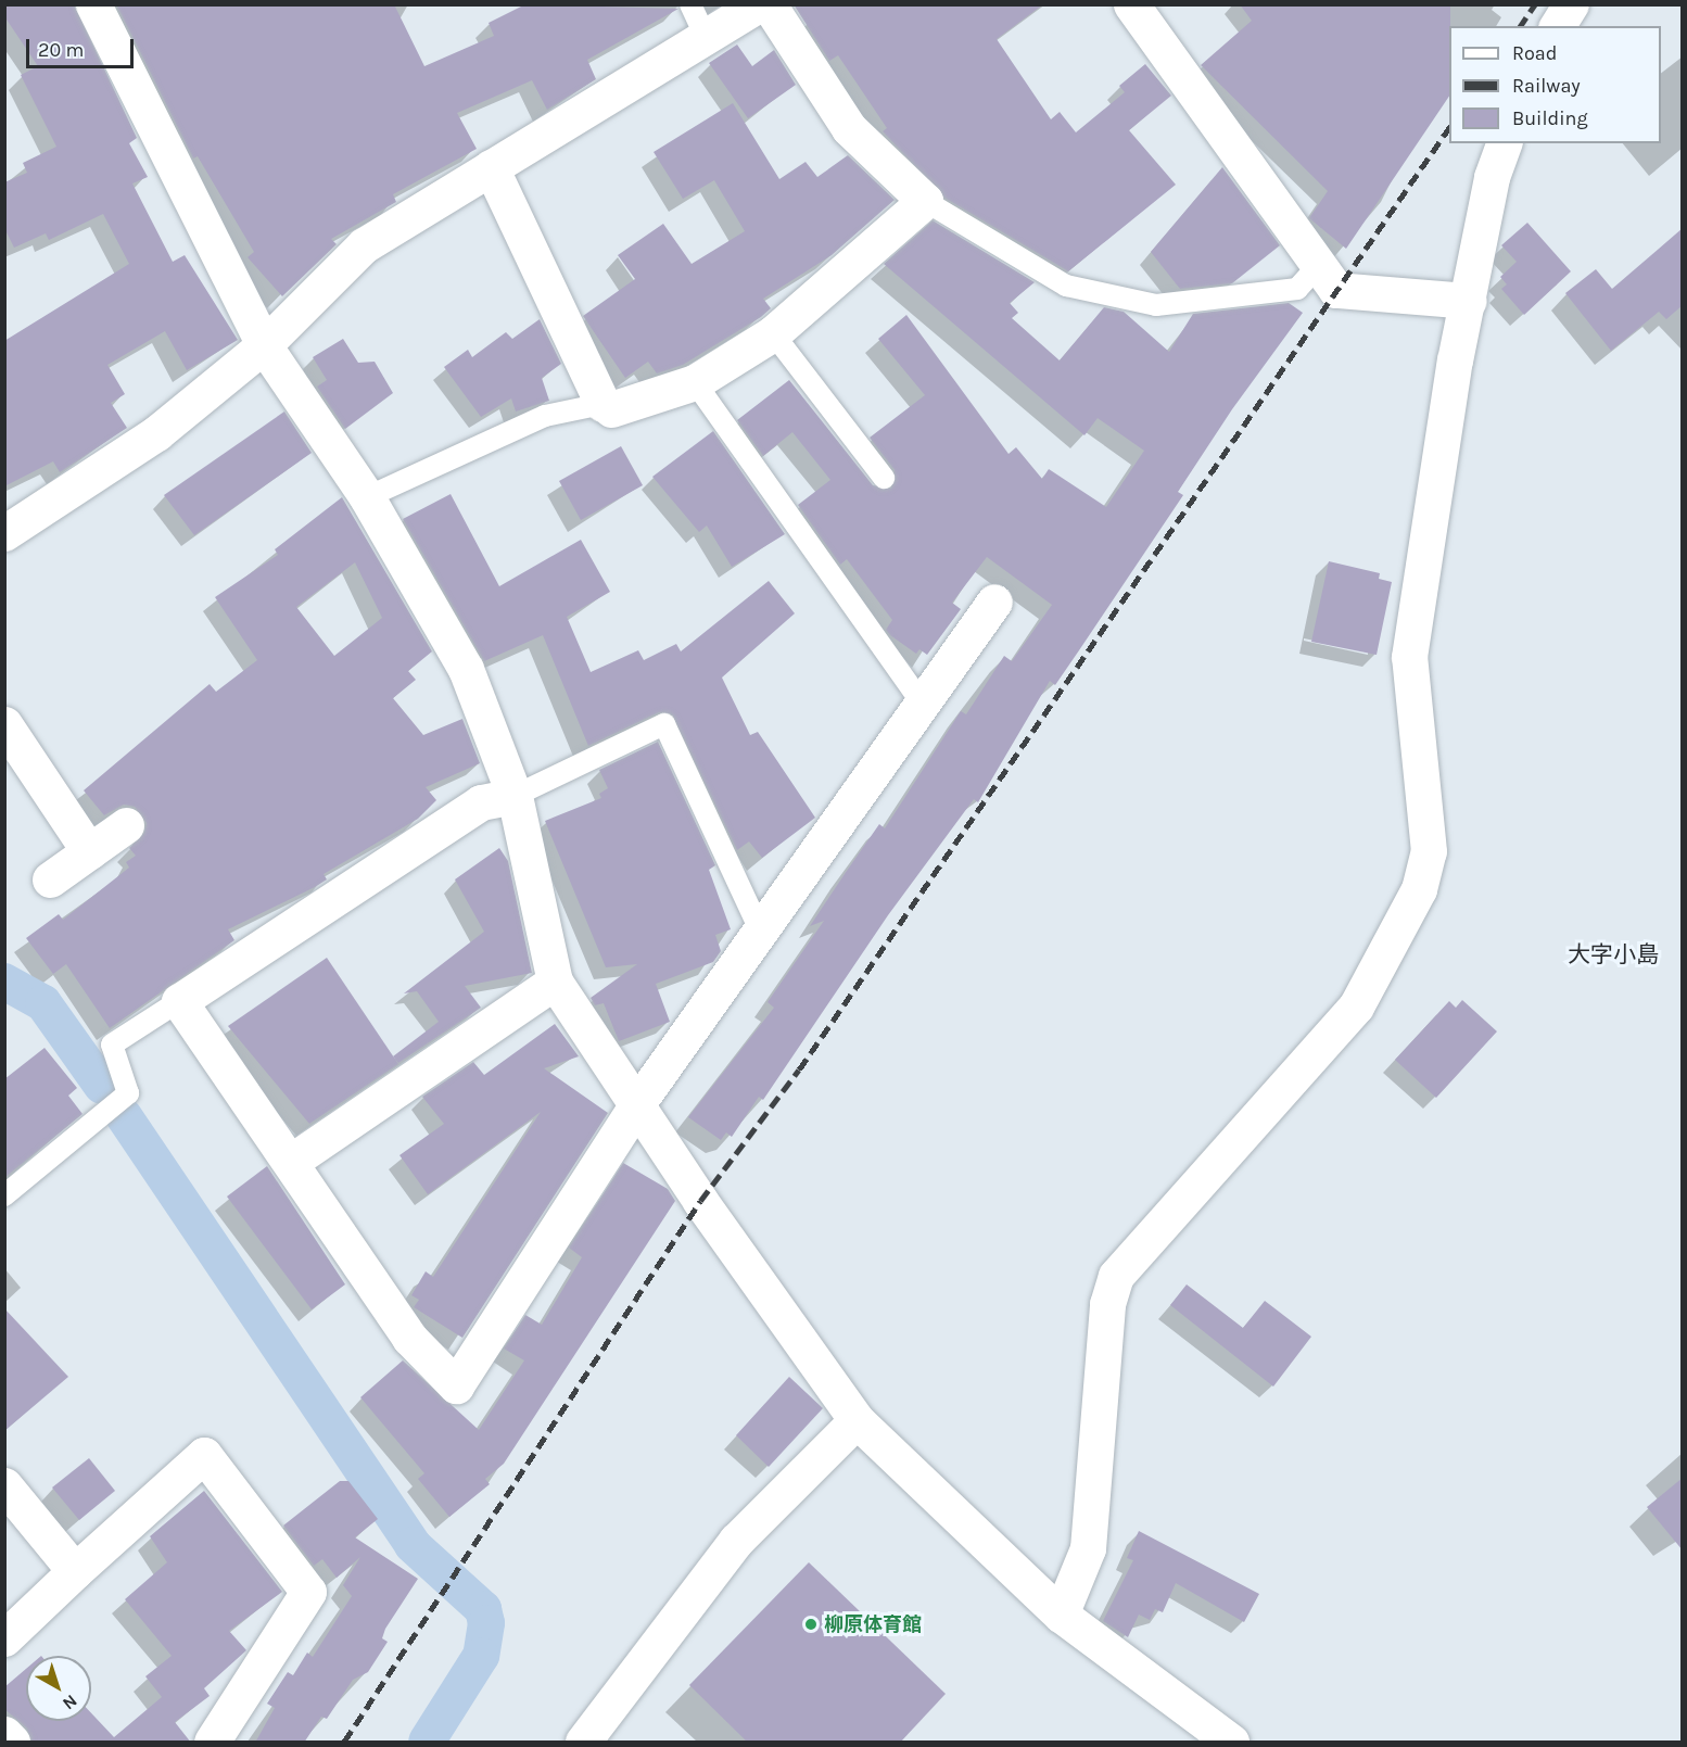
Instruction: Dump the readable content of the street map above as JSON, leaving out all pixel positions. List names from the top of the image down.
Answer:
{
  "districts": ["大字小島"],
  "places": ["柳原体育館"],
  "legend": ["Road", "Railway", "Building"],
  "scale_bar": "20 m",
  "north": "bottom right"
}
